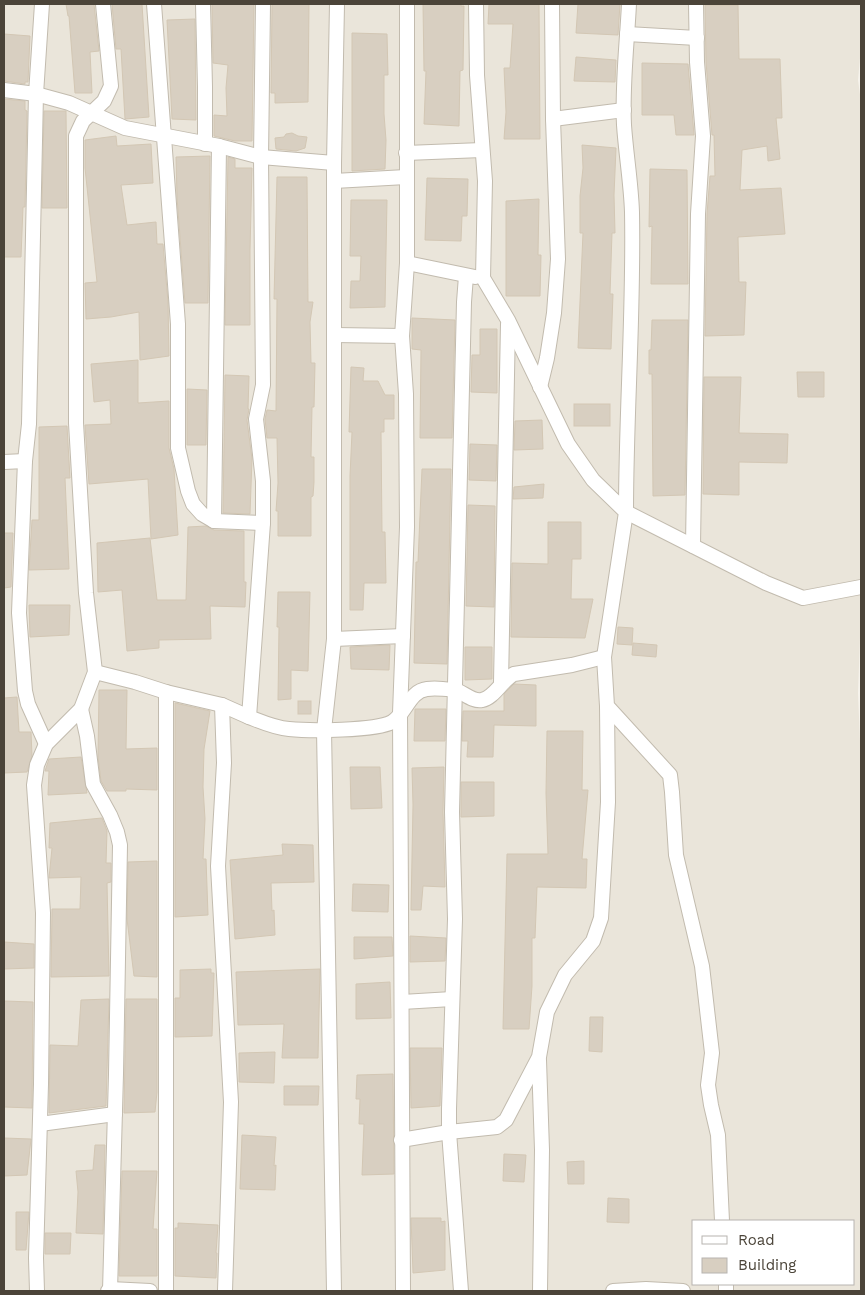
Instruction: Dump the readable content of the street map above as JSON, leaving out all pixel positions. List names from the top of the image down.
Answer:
{
  "legend": ["Road", "Building"]
}
